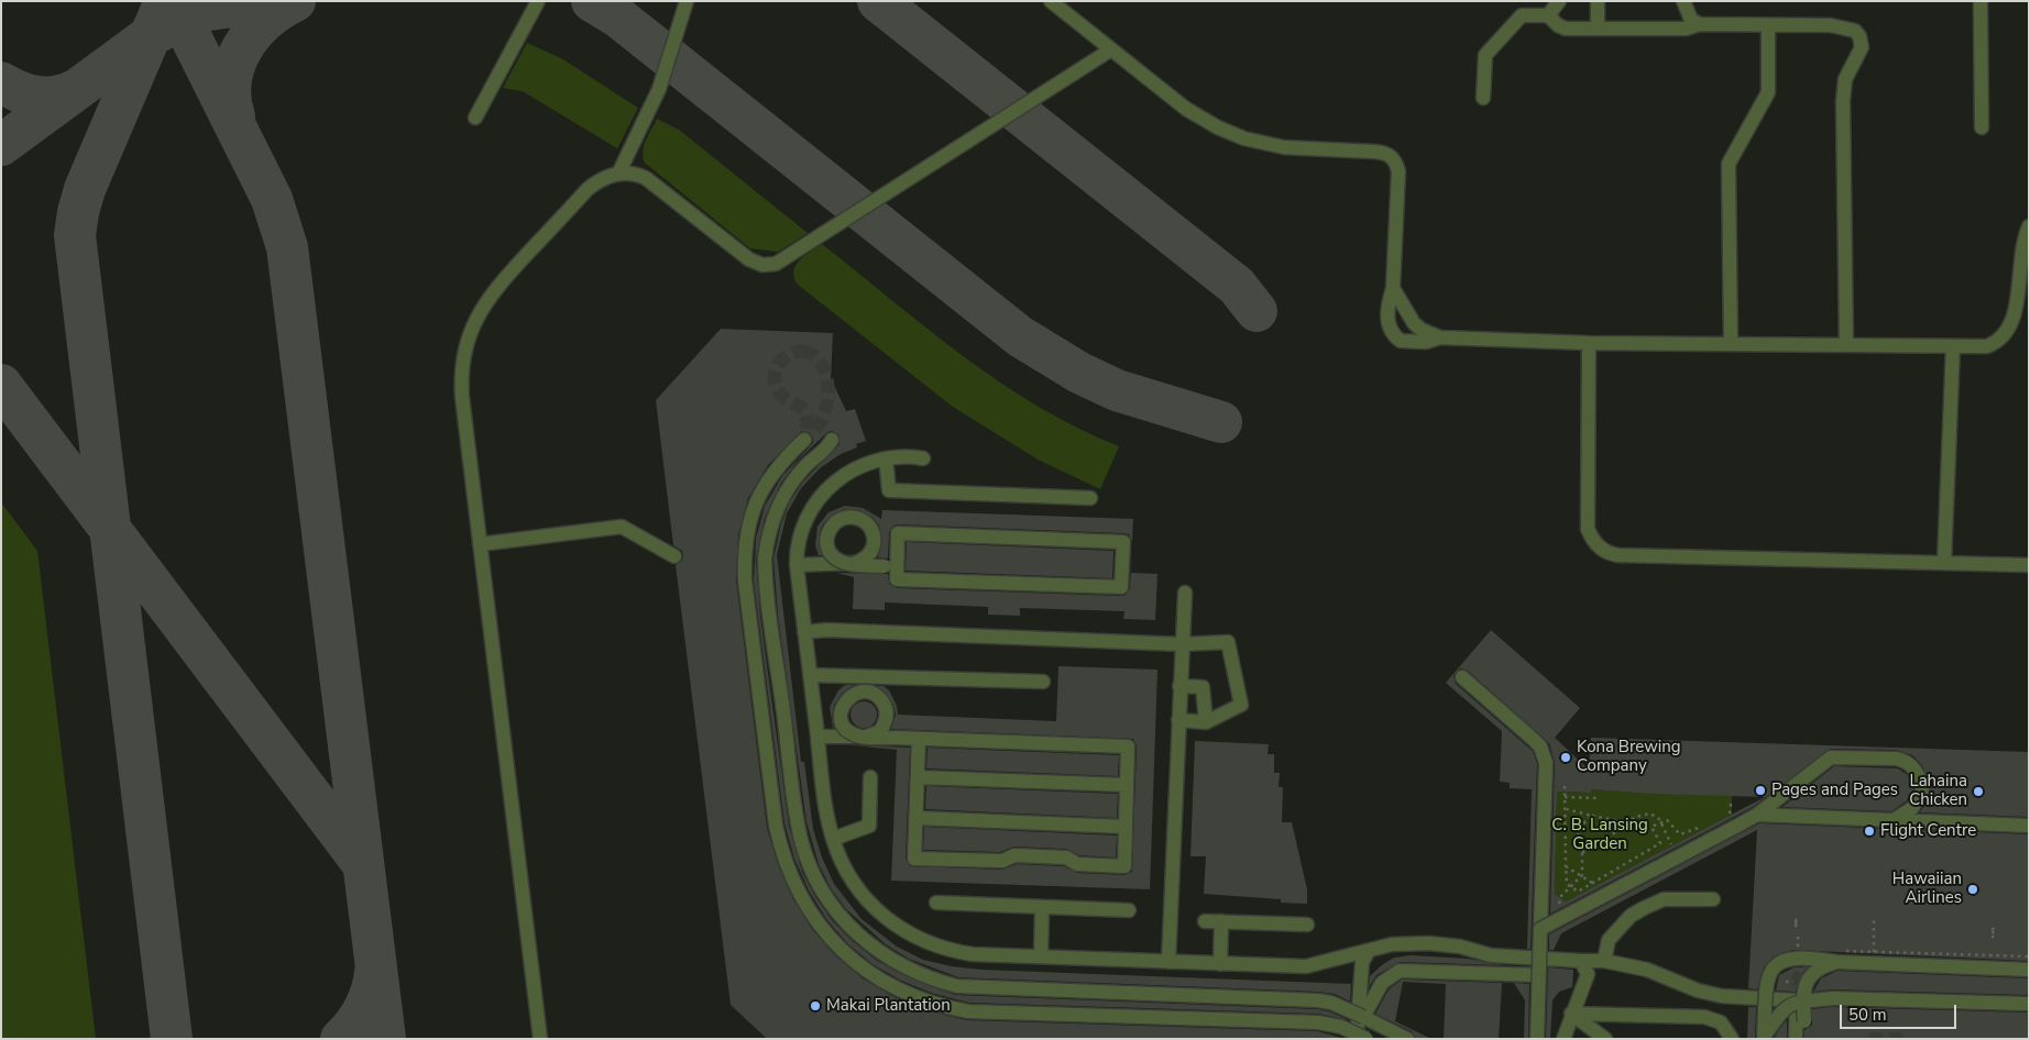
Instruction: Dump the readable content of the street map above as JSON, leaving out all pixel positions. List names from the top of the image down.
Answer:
{
  "parks": ["C. B. Lansing Garden"],
  "places": [
    "Kona Brewing Company",
    "Pages and Pages",
    "Lahaina Chicken",
    "Flight Centre",
    "Hawaiian Airlines",
    "Makai Plantation"
  ],
  "scale_bar": "50 m"
}
